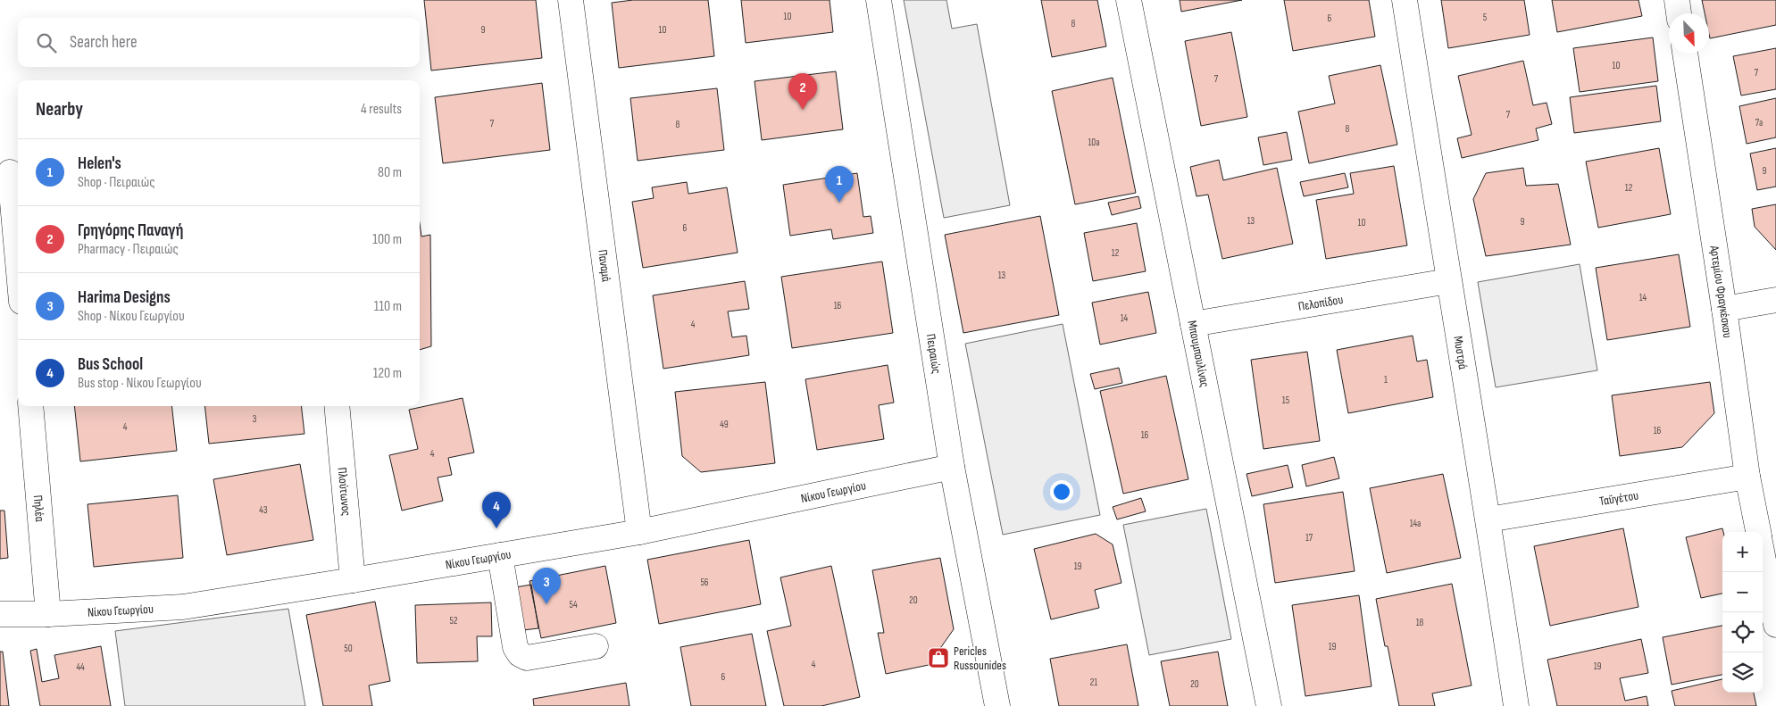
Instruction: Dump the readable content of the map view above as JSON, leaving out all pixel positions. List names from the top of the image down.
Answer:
{
  "streets": {
    "street": [
      "Παναμά",
      "Αρτεμίου Φραγκέσκου",
      "Πελοπίδου",
      "Μυστρά",
      "Πειραιώς",
      "Μπουμπουλίνας",
      "Νίκου Γεωργίου",
      "Πλούτωνος",
      "Ταϋγέτου",
      "Πηλέα"
    ]
  },
  "crossings": [
    ["Παναμά", "Νίκου Γεωργίου"],
    ["Αρτεμίου Φραγκέσκου", "Ταϋγέτου"],
    ["Πελοπίδου", "Μυστρά"],
    ["Πελοπίδου", "Μπουμπουλίνας"],
    ["Μυστρά", "Ταϋγέτου"],
    ["Πειραιώς", "Νίκου Γεωργίου"],
    ["Νίκου Γεωργίου", "Πλούτωνος"],
    ["Νίκου Γεωργίου", "Πηλέα"]
  ],
  "places": {
    "shop": ["Pericles Russounides"]
  },
  "house_numbers": [
    "10",
    "5",
    "6",
    "8",
    "9",
    "10",
    "10",
    "7",
    "7",
    "7",
    "7a",
    "7",
    "8",
    "8",
    "10a",
    "9",
    "12",
    "13",
    "9",
    "10",
    "6",
    "12",
    "13",
    "14",
    "16",
    "14",
    "4",
    "1",
    "15",
    "3",
    "49",
    "4",
    "16",
    "16",
    "4",
    "43",
    "14a",
    "17",
    "19",
    "56",
    "20",
    "54",
    "52",
    "18",
    "19",
    "50",
    "4",
    "19",
    "44",
    "6",
    "21",
    "20"
  ],
  "north": "bottom right",
  "page": {
    "search": "Search here",
    "pins": [
      "2",
      "1",
      "4",
      "3"
    ],
    "heading": ["Nearby", "4 results"],
    "list": [
      {
        "mark": "1",
        "name": "Helen's",
        "note": "Shop · Πειραιώς",
        "value": "80 m"
      },
      {
        "mark": "2",
        "name": "Γρηγόρης Παναγή",
        "note": "Pharmacy · Πειραιώς",
        "value": "100 m"
      },
      {
        "mark": "3",
        "name": "Harima Designs",
        "note": "Shop · Νίκου Γεωργίου",
        "value": "110 m"
      },
      {
        "mark": "4",
        "name": "Bus School",
        "note": "Bus stop · Νίκου Γεωργίου",
        "value": "120 m"
      }
    ],
    "map_buttons": ["+", "−"]
  }
}
